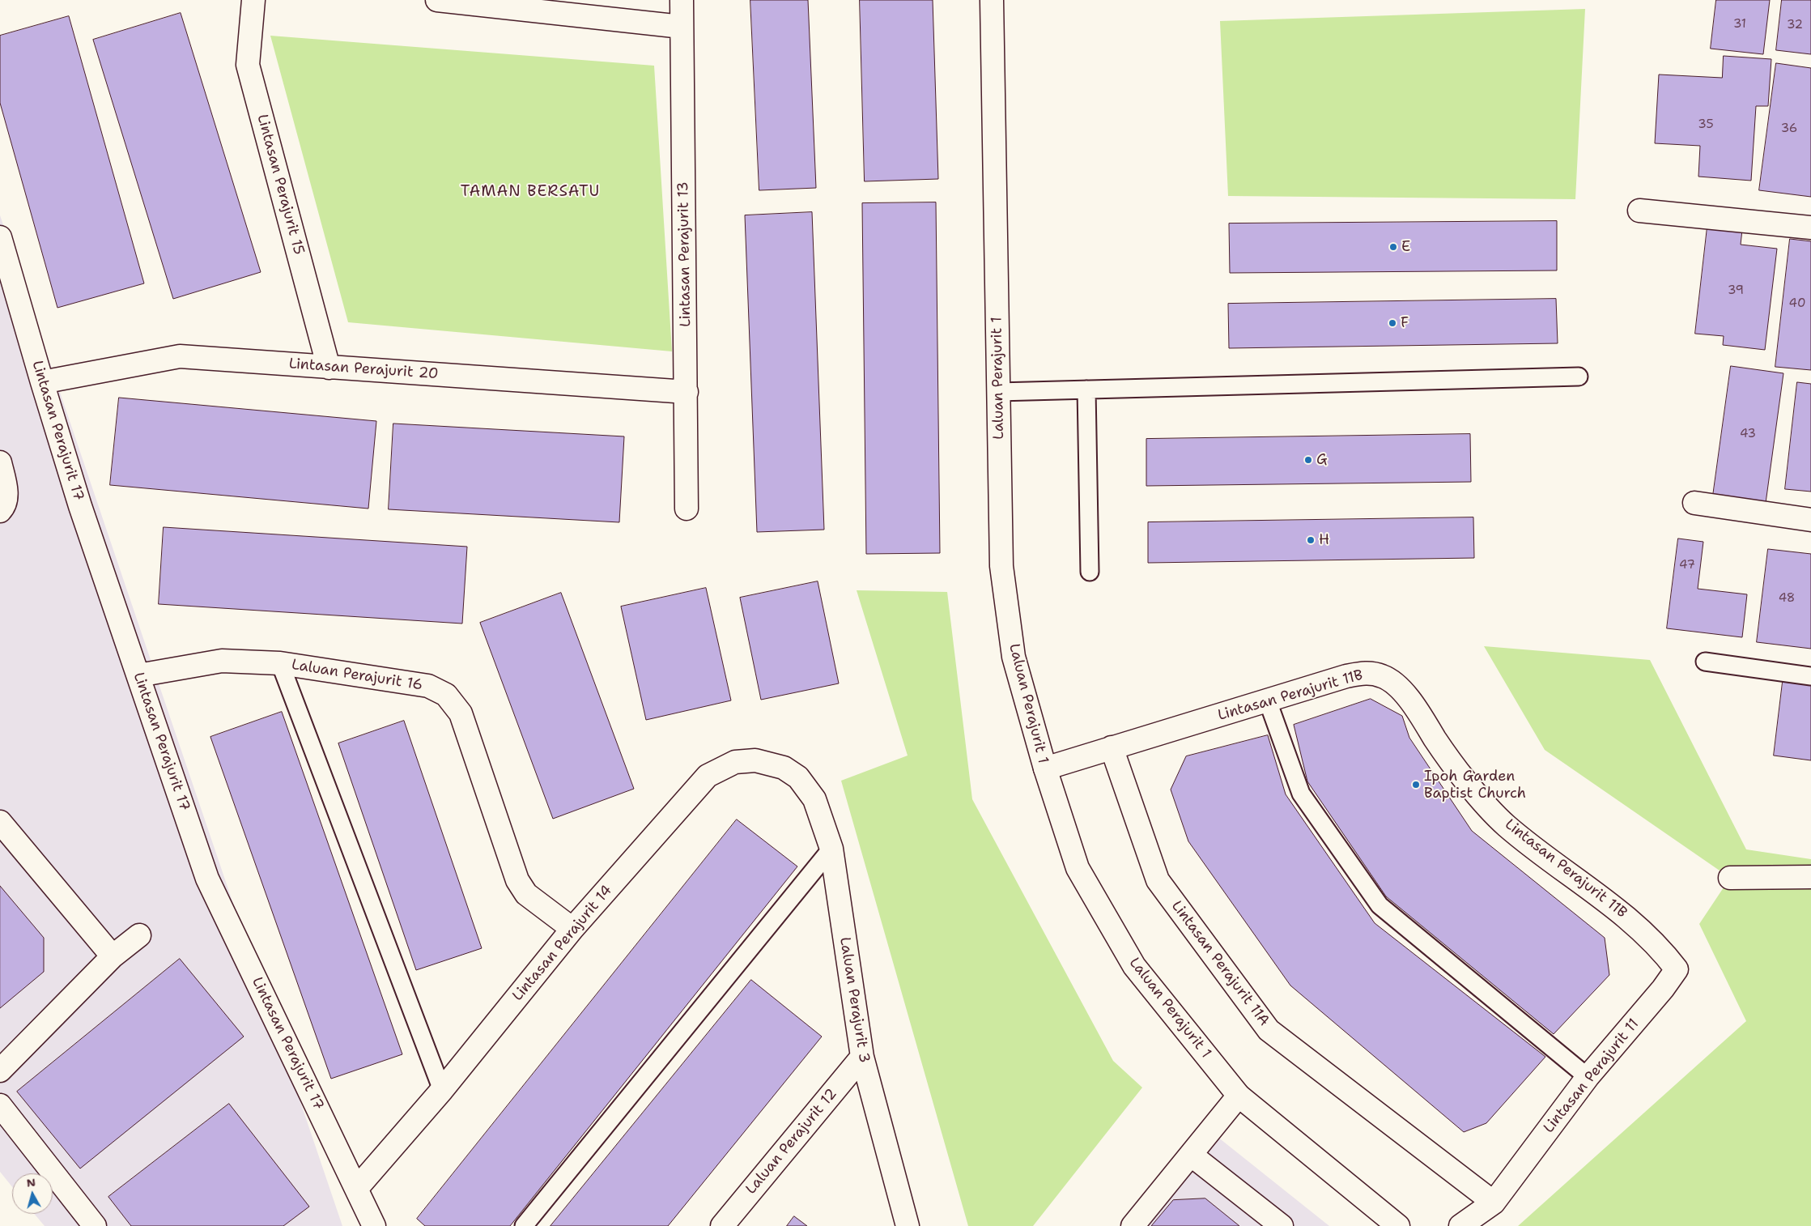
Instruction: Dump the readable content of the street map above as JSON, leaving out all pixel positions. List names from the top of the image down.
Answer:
{
  "streets": {
    "street": [
      "Lintasan Perajurit 15",
      "Lintasan Perajurit 13",
      "Lintasan Perajurit 20",
      "Laluan Perajurit 1",
      "Lintasan Perajurit 17",
      "Laluan Perajurit 16",
      "Lintasan Perajurit 11B",
      "Lintasan Perajurit 14",
      "Lintasan Perajurit 11A",
      "Laluan Perajurit 3",
      "Lintasan Perajurit 11",
      "Laluan Perajurit 12"
    ]
  },
  "crossings": [
    ["Lintasan Perajurit 15", "Lintasan Perajurit 20"],
    ["Lintasan Perajurit 13", "Lintasan Perajurit 20"],
    ["Lintasan Perajurit 20", "Lintasan Perajurit 17"],
    ["Laluan Perajurit 1", "Lintasan Perajurit 11B"],
    ["Lintasan Perajurit 17", "Laluan Perajurit 16"],
    ["Lintasan Perajurit 17", "Lintasan Perajurit 14"],
    ["Laluan Perajurit 16", "Lintasan Perajurit 14"],
    ["Lintasan Perajurit 11B", "Lintasan Perajurit 11A"],
    ["Lintasan Perajurit 11B", "Lintasan Perajurit 11"],
    ["Lintasan Perajurit 14", "Laluan Perajurit 3"],
    ["Lintasan Perajurit 11A", "Lintasan Perajurit 11"],
    ["Laluan Perajurit 3", "Laluan Perajurit 12"]
  ],
  "districts": ["TAMAN BERSATU"],
  "places": [
    "E",
    "F",
    "G",
    "H",
    "Ipoh Garden Baptist Church"
  ],
  "house_numbers": [
    "31",
    "32",
    "35",
    "36",
    "39",
    "40",
    "43",
    "47",
    "48"
  ],
  "north": "top"
}
